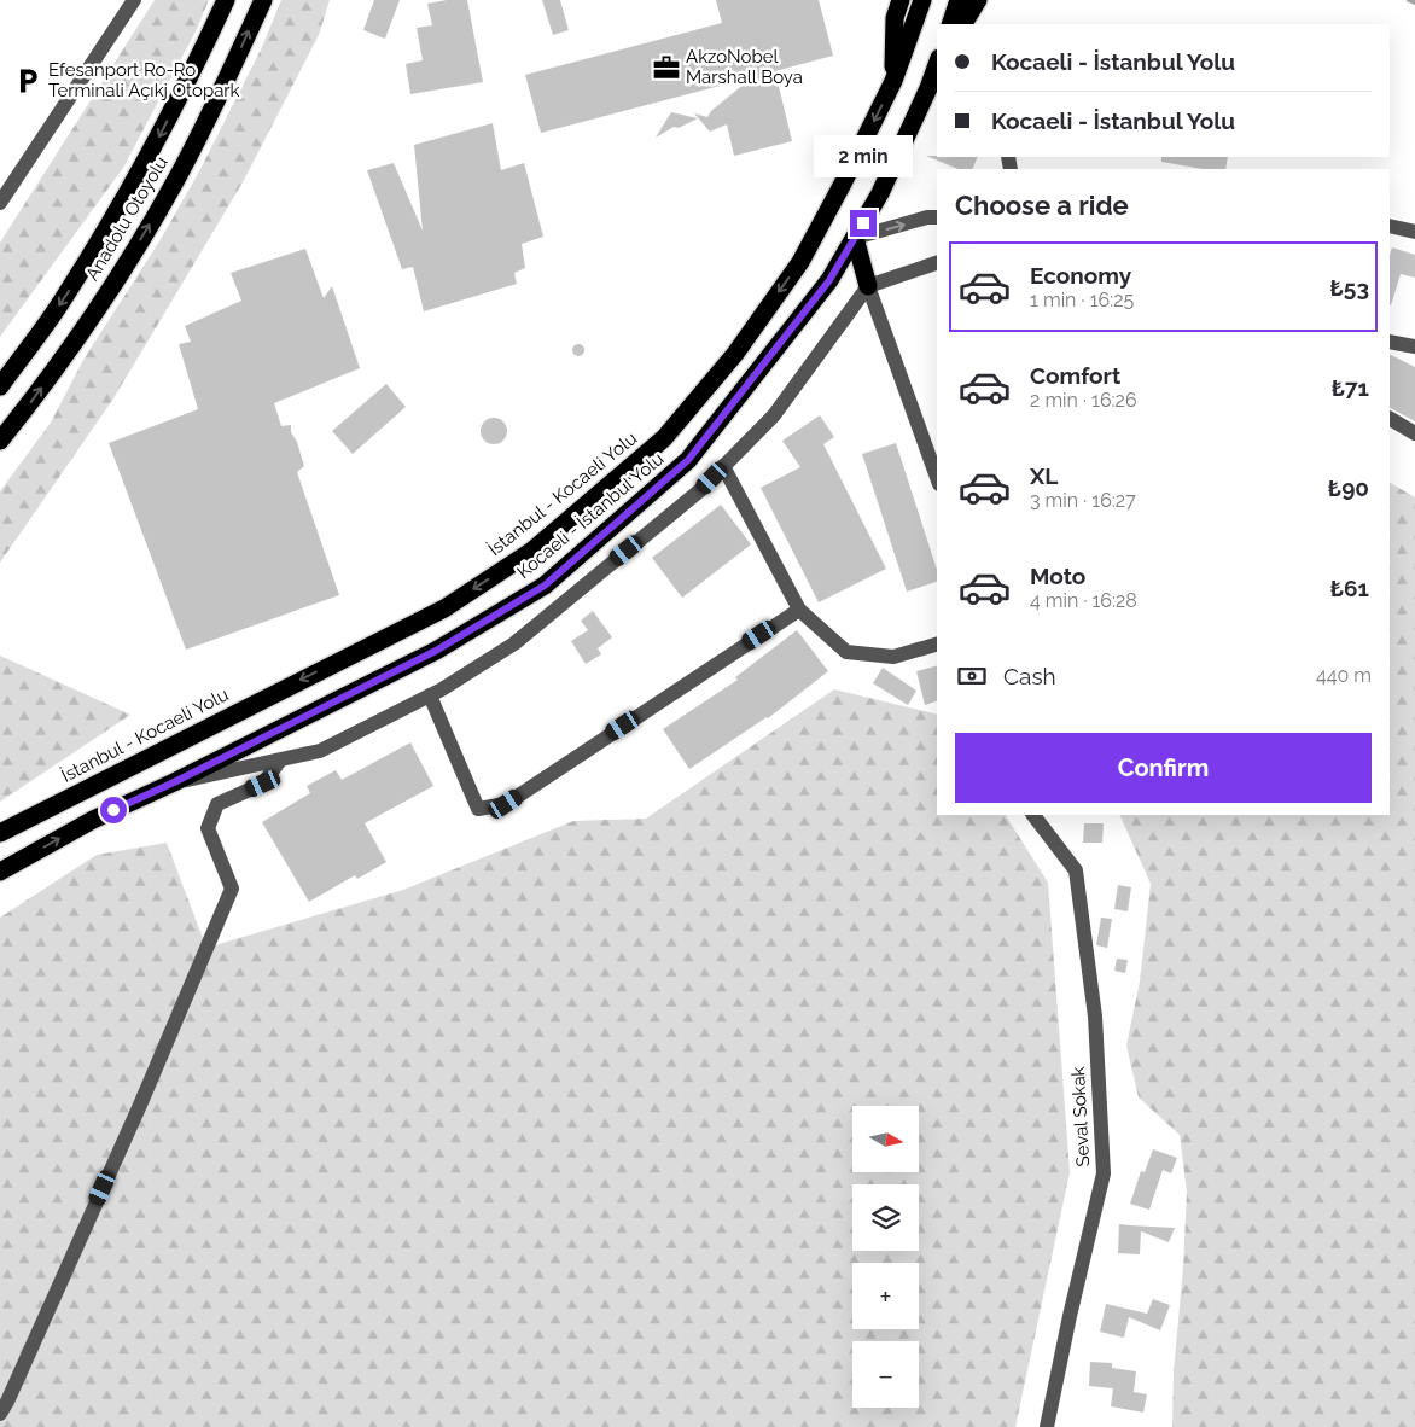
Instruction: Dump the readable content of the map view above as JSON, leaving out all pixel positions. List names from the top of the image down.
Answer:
{
  "streets": {
    "highway": ["Anadolu Otoyolu", "İstanbul - Kocaeli Yolu", "Kocaeli - İstanbul Yolu"],
    "street": ["Seval Sokak"]
  },
  "one_way": ["İstanbul - Kocaeli Yolu"],
  "places": {
    "office": ["AkzoNobel Marshall Boya"],
    "parking": ["Efesanport Ro-Ro Terminali Açıkj Otopark"]
  },
  "north": "right",
  "page": {
    "banner": ["Kocaeli - İstanbul Yolu", "Kocaeli - İstanbul Yolu"],
    "bubble": "2 min",
    "heading": "Choose a ride",
    "list": [
      {
        "name": "Economy",
        "note": "1 min · 16:25",
        "value": "₺53"
      },
      {
        "name": "Comfort",
        "note": "2 min · 16:26",
        "value": "₺71"
      },
      {
        "name": "XL",
        "note": "3 min · 16:27",
        "value": "₺90"
      },
      {
        "name": "Moto",
        "note": "4 min · 16:28",
        "value": "₺61"
      }
    ],
    "pay": ["Cash", "440 m"],
    "buttons": "Confirm",
    "map_buttons": ["+", "−"]
  }
}
